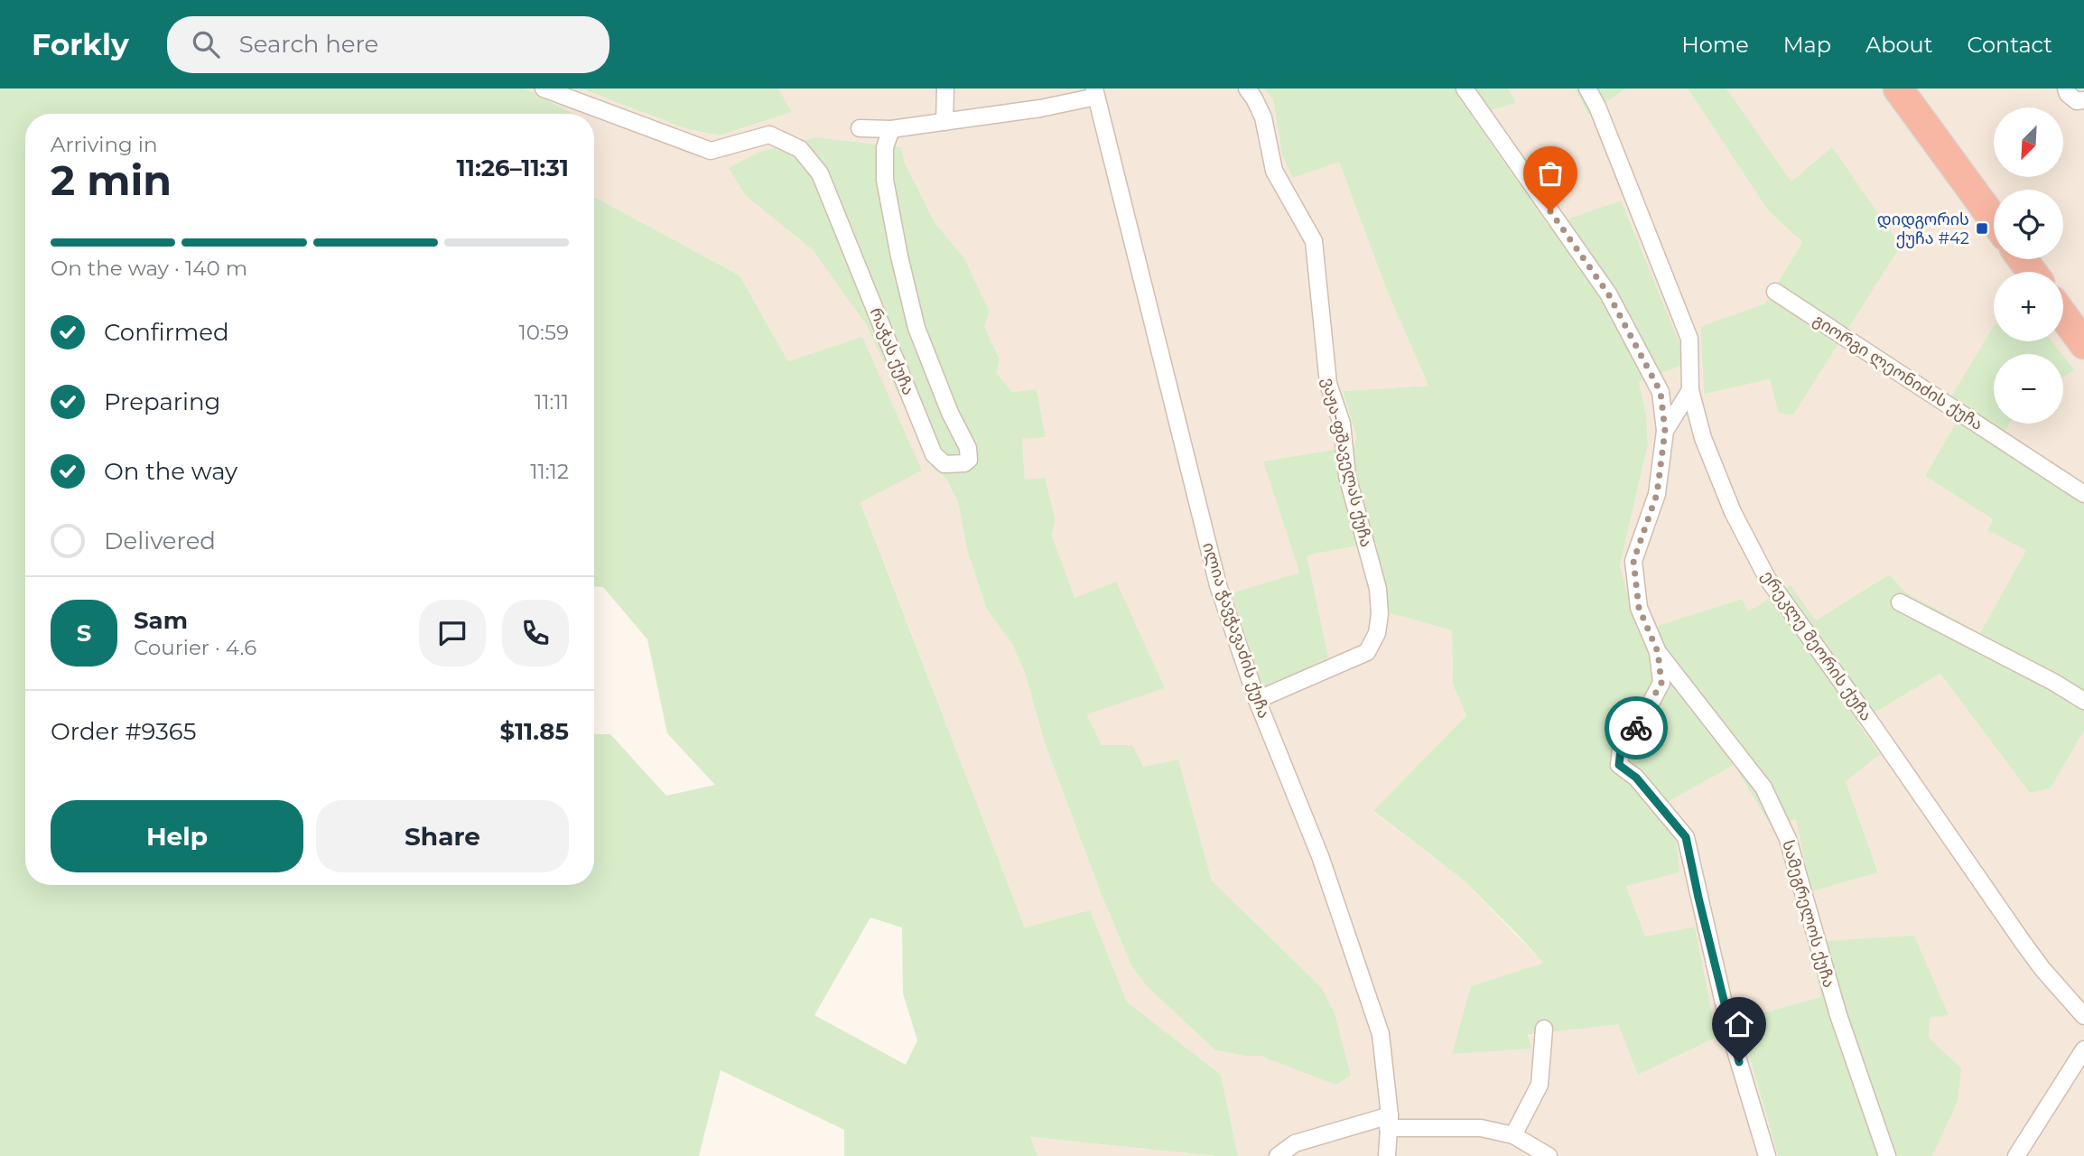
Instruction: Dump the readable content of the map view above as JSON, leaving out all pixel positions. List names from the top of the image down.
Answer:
{
  "streets": {
    "street": [
      "რაჭას ქუჩა",
      "გიორგი ლეონიძის ქუჩა",
      "ვაჟა-ფშაველას ქუჩა",
      "ილია ჭავჭავაძის ქუჩა",
      "ერეკლე მეორის ქუჩა",
      "სამეგრელოს ქუჩა"
    ]
  },
  "crossings": [
    ["ვაჟა-ფშაველას ქუჩა", "ილია ჭავჭავაძის ქუჩა"]
  ],
  "places": {
    "transit": ["დიდგორის ქუჩა #42"]
  },
  "north": "bottom left",
  "page": {
    "header": "Forkly",
    "search": "Search here",
    "nav": [
      "Home",
      "Map",
      "About",
      "Contact"
    ],
    "map_buttons": ["+", "−"],
    "heading": ["2 min", "Arriving in", "11:26–11:31"],
    "panel": [
      "Sam",
      "Courier · 4.6",
      "Order #9365",
      "$11.85"
    ],
    "bar": "On the way · 140 m",
    "list": [
      ["Confirmed", "10:59"],
      ["Preparing", "11:11"],
      ["On the way", "11:12"],
      "Delivered"
    ],
    "round": "S",
    "buttons": ["Help", "Share"]
  }
}
